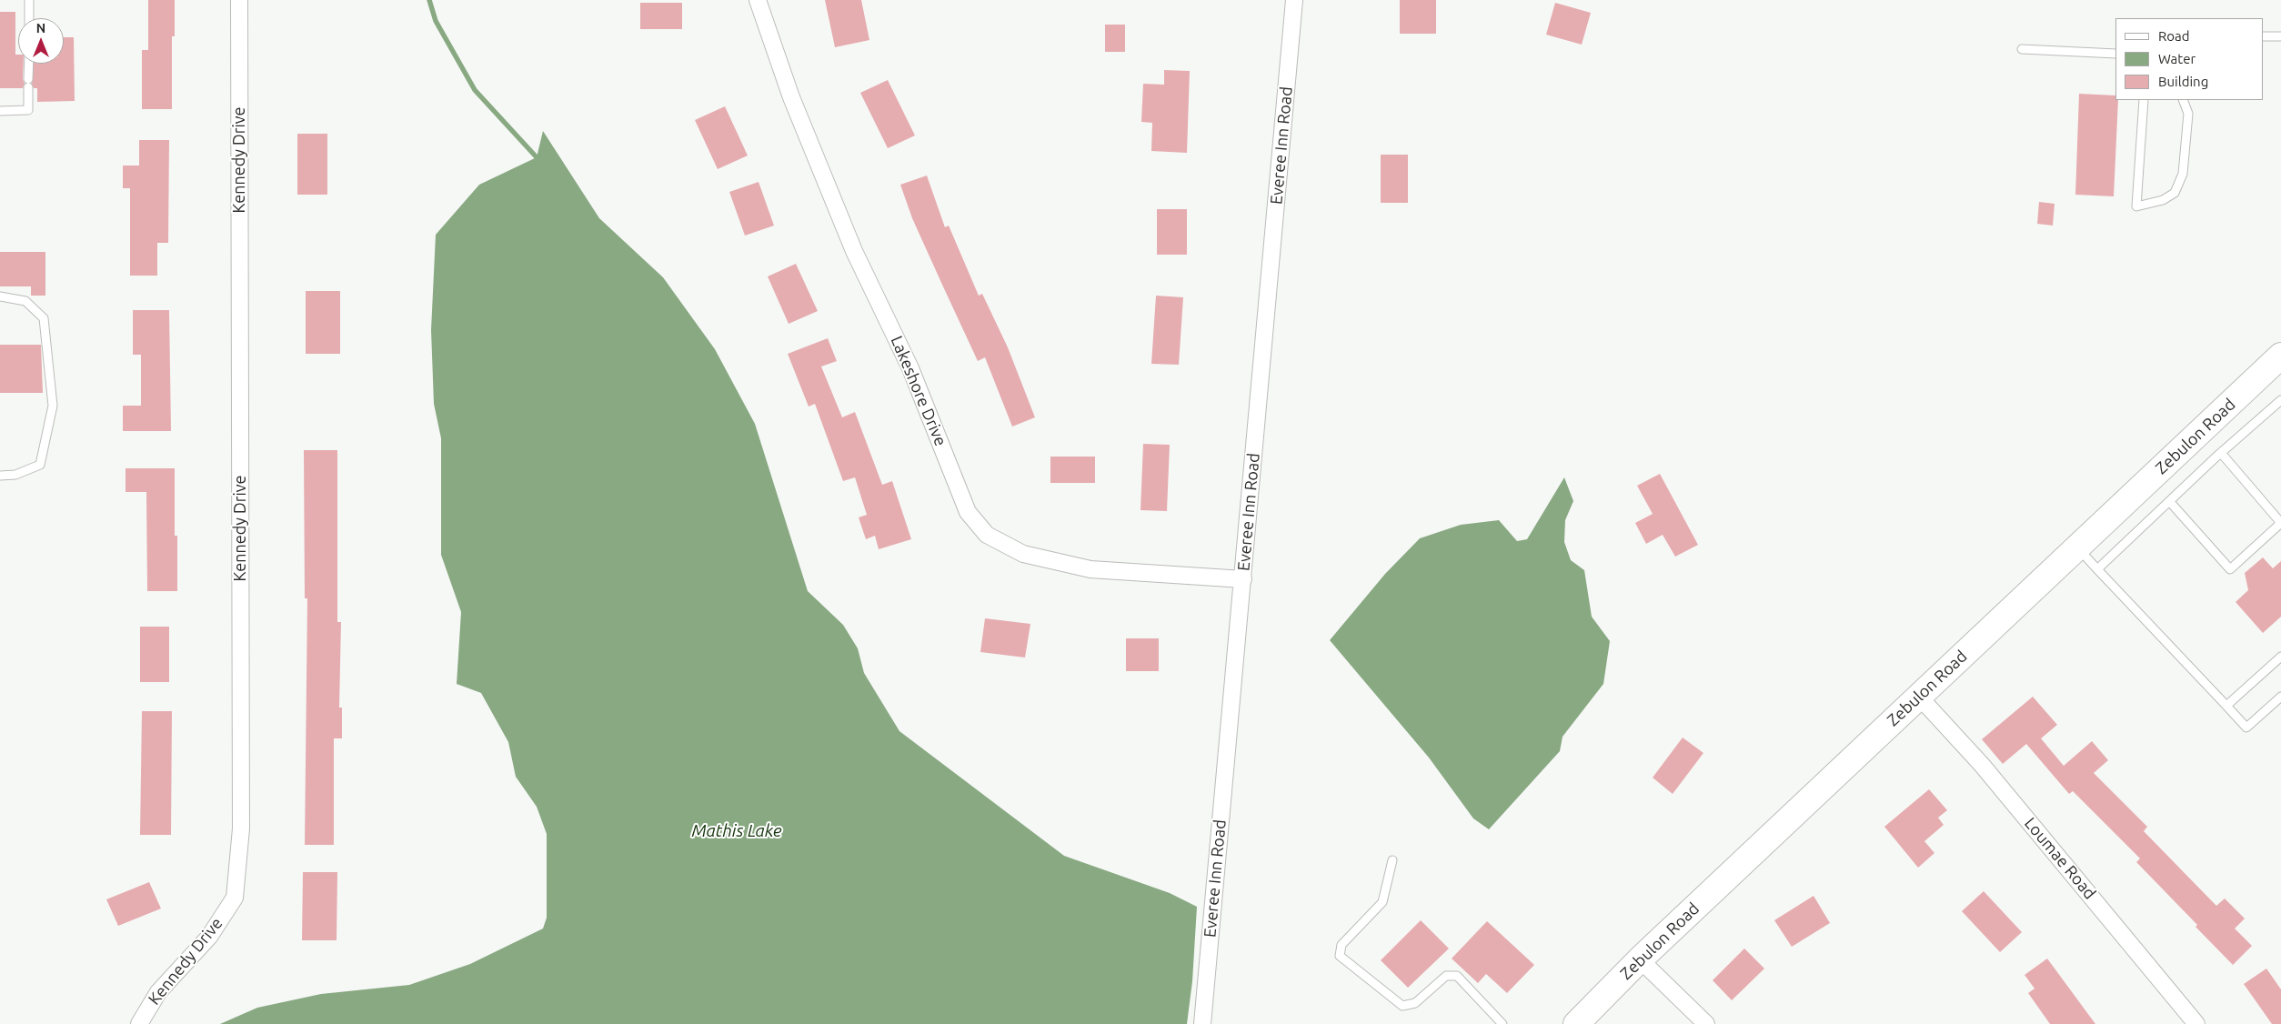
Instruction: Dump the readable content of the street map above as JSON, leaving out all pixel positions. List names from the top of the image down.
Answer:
{
  "streets": {
    "main road": ["Zebulon Road"],
    "street": [
      "Everee Inn Road",
      "Kennedy Drive",
      "Lakeshore Drive",
      "Loumae Road"
    ]
  },
  "crossings": [
    ["Everee Inn Road", "Lakeshore Drive"],
    ["Zebulon Road", "Loumae Road"]
  ],
  "water": ["Mathis Lake"],
  "legend": ["Road", "Water", "Building"],
  "north": "top"
}
